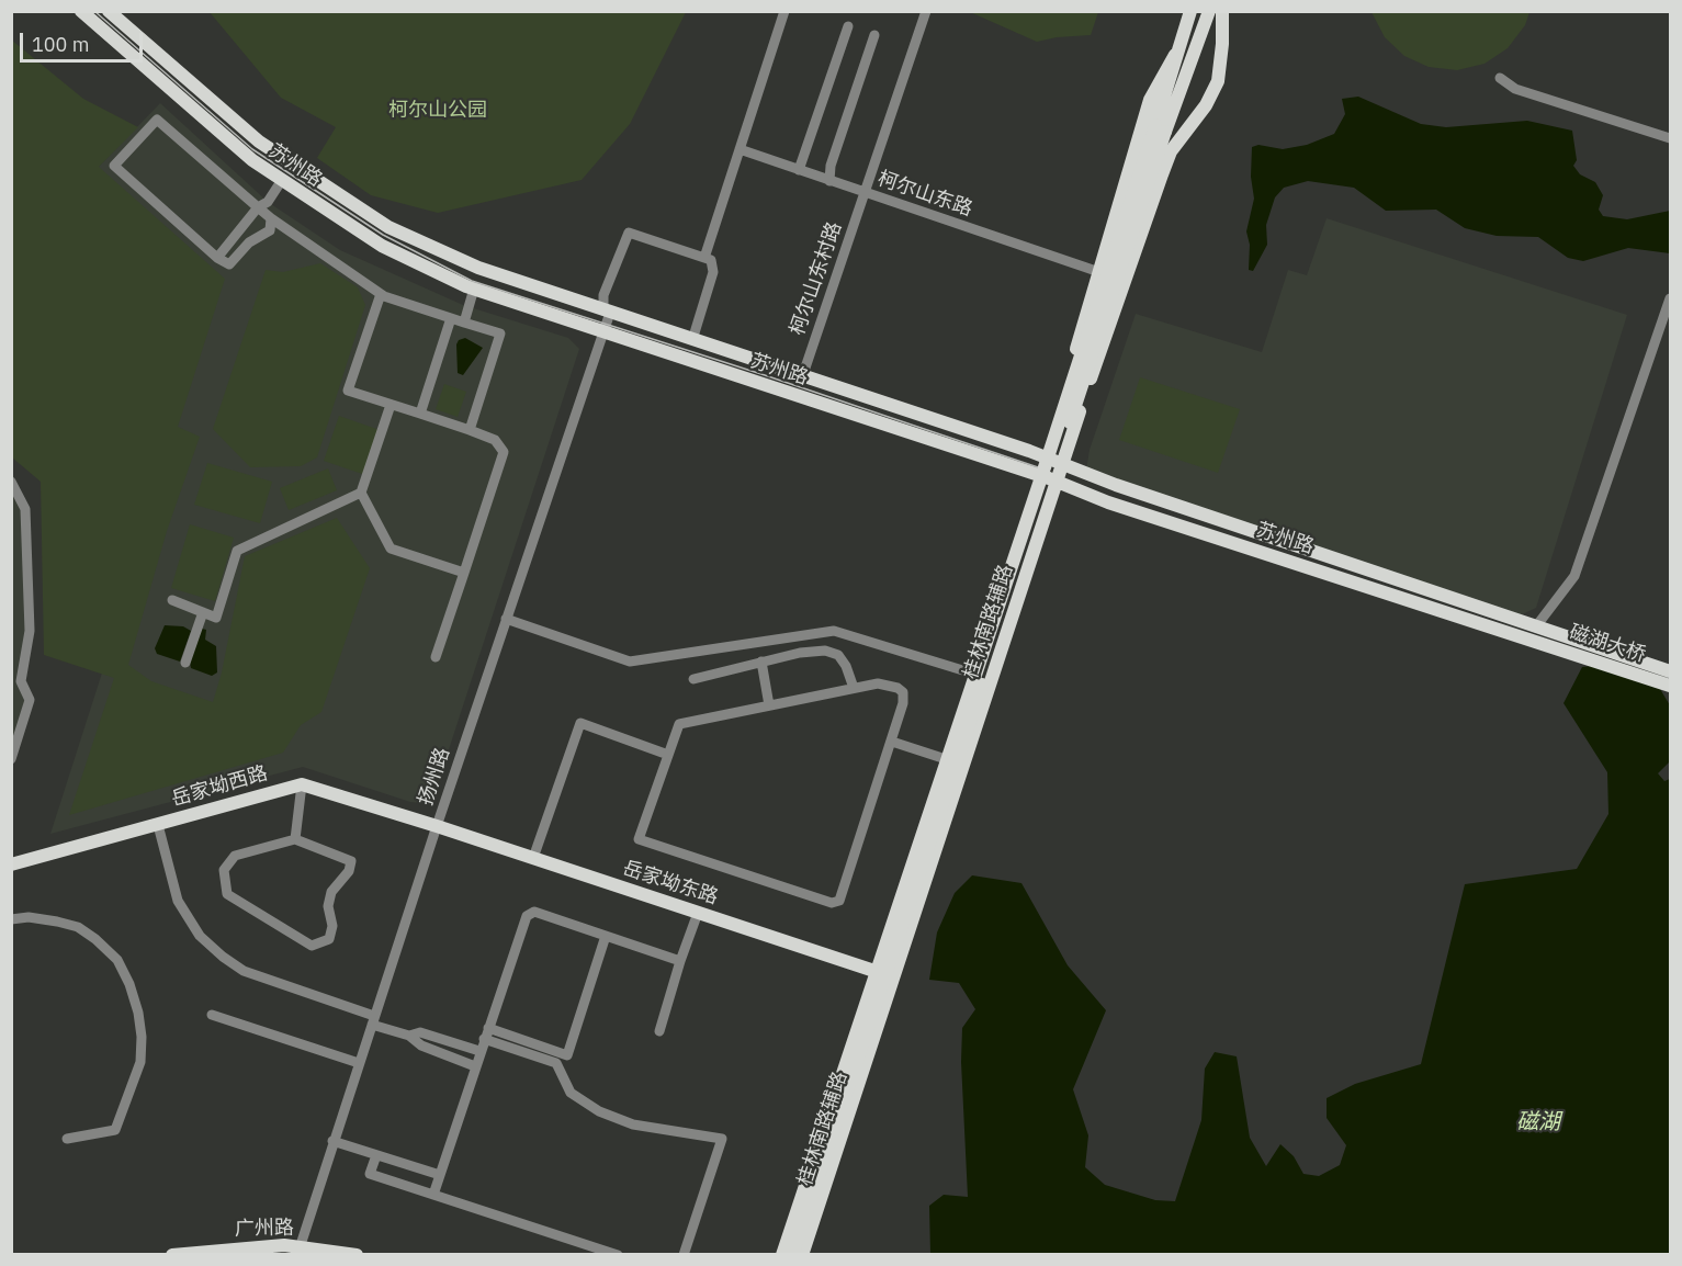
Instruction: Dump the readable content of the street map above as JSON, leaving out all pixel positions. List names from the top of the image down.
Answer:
{
  "streets": {
    "main road": [
      "苏州路",
      "桂林南路辅路",
      "磁湖大桥",
      "岳家坳西路",
      "岳家坳东路",
      "广州路"
    ],
    "street": ["柯尔山东路", "柯尔山东村路", "扬州路"]
  },
  "crossings": [
    ["苏州路", "柯尔山东村路"],
    ["苏州路", "桂林南路辅路"],
    ["苏州路", "磁湖大桥"],
    ["苏州路", "扬州路"],
    ["柯尔山东路", "柯尔山东村路"],
    ["柯尔山东路", "桂林南路辅路"],
    ["桂林南路辅路", "岳家坳东路"],
    ["扬州路", "岳家坳东路"],
    ["扬州路", "广州路"]
  ],
  "water": ["磁湖"],
  "parks": ["柯尔山公园"],
  "scale_bar": "100 m"
}
